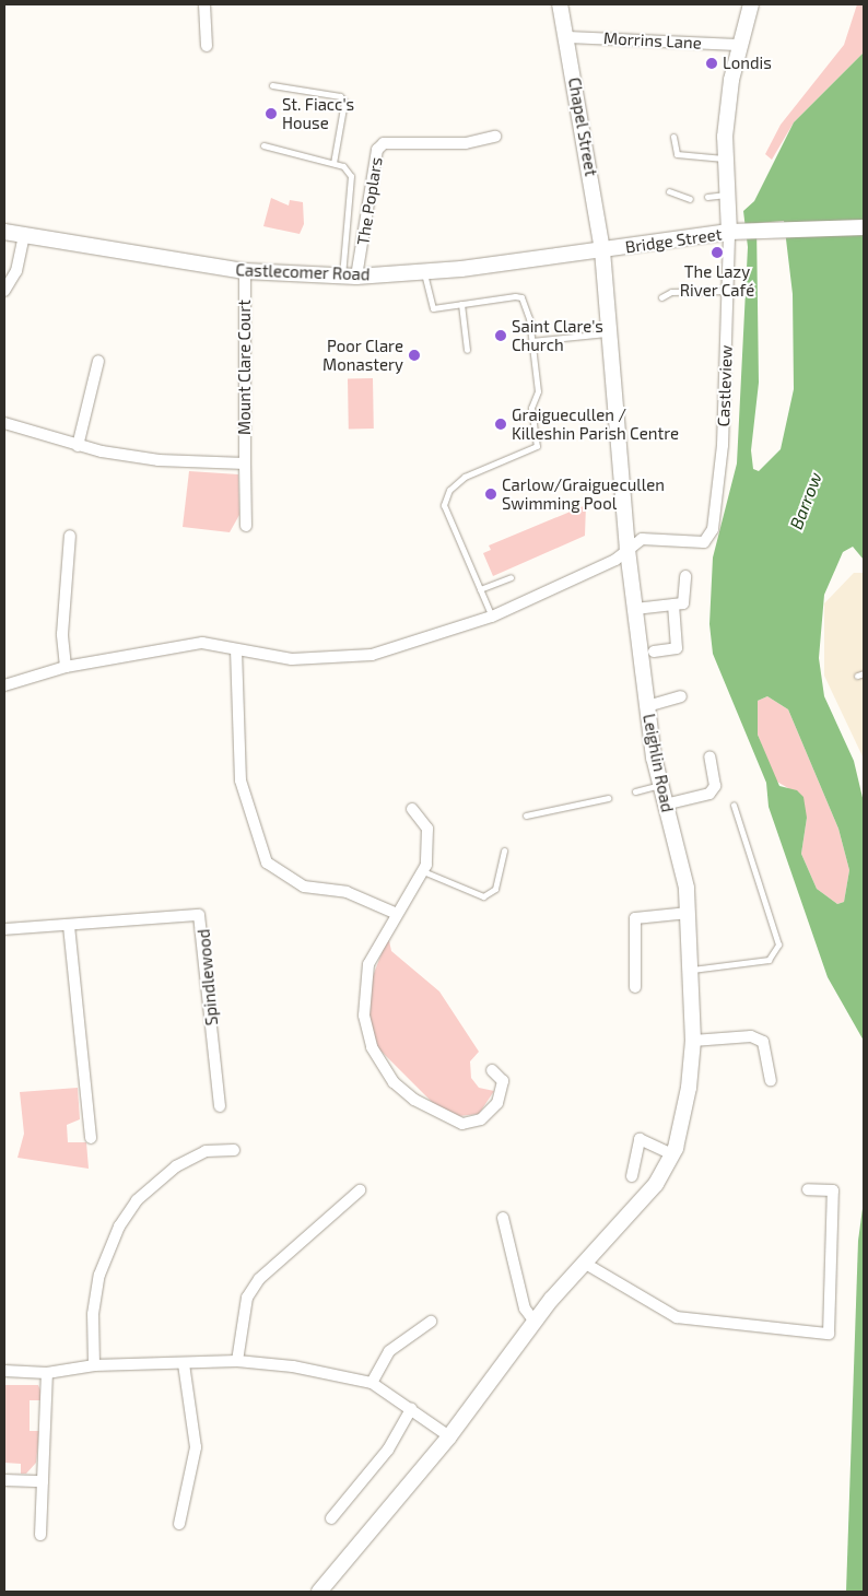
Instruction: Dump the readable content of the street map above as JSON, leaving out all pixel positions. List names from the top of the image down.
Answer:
{
  "streets": {
    "street": [
      "Morrins Lane",
      "Chapel Street",
      "The Poplars",
      "Bridge Street",
      "Castlecomer Road",
      "Mount Clare Court",
      "Castleview",
      "Leighlin Road",
      "Spindlewood"
    ]
  },
  "crossings": [
    ["Morrins Lane", "Chapel Street"],
    ["Chapel Street", "Bridge Street"],
    ["Chapel Street", "Castlecomer Road"],
    ["Chapel Street", "Leighlin Road"],
    ["The Poplars", "Castlecomer Road"],
    ["Bridge Street", "Castlecomer Road"],
    ["Bridge Street", "Castleview"],
    ["Bridge Street", "Leighlin Road"],
    ["Castlecomer Road", "Mount Clare Court"],
    ["Castlecomer Road", "Leighlin Road"],
    ["Castleview", "Leighlin Road"]
  ],
  "water": ["Barrow"],
  "places": [
    "Londis",
    "St. Fiacc's House",
    "The Lazy River Café",
    "Saint Clare's Church",
    "Poor Clare Monastery",
    "Graiguecullen / Killeshin Parish Centre",
    "Carlow/Graiguecullen Swimming Pool"
  ]
}
